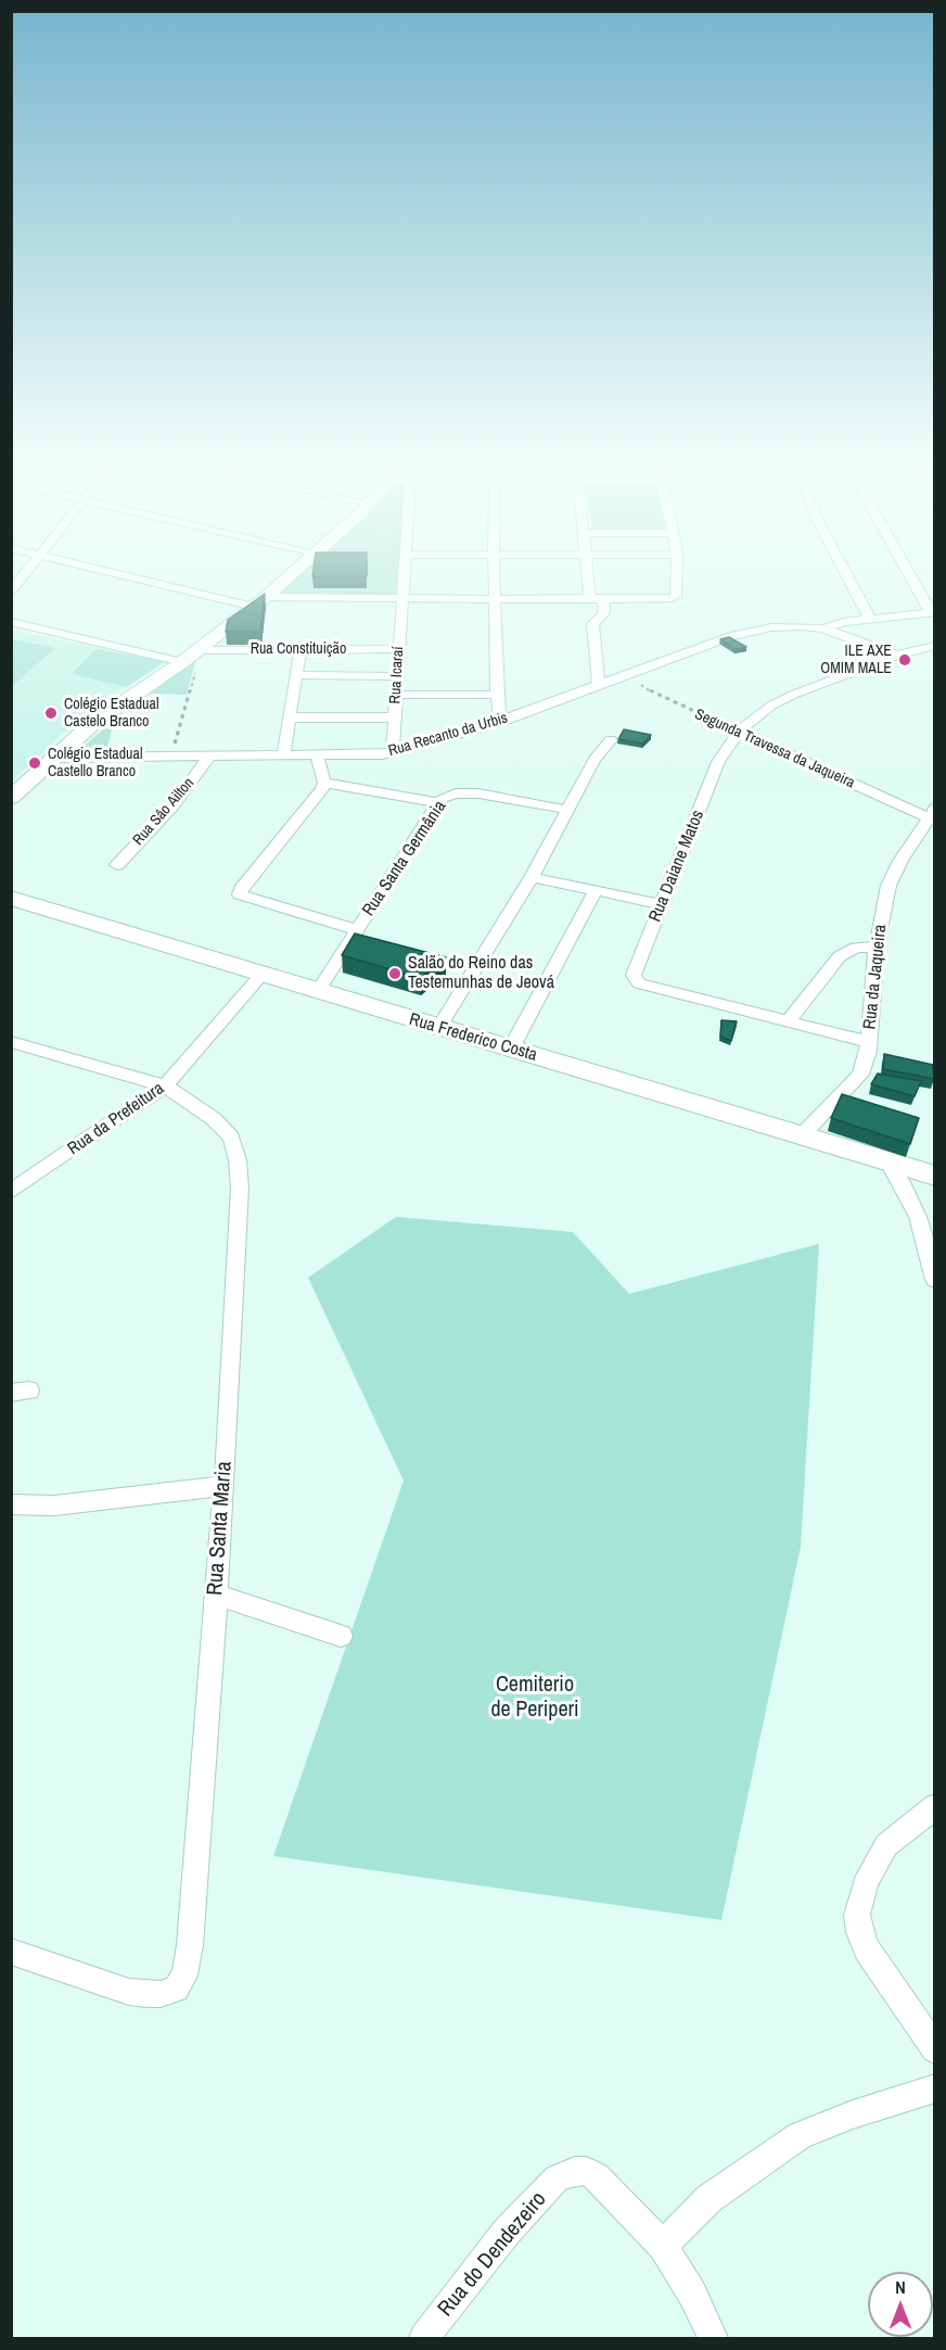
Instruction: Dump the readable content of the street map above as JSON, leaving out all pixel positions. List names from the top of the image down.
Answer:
{
  "streets": {
    "main road": ["Rua Frederico Costa"],
    "street": [
      "Rua Constituição",
      "Rua Icaraí",
      "Rua Recanto da Urbis",
      "Segunda Travessa da Jaqueira",
      "Rua Sâo Ailton",
      "Rua Santa Germânia",
      "Rua Daiane Matos",
      "Rua da Jaqueira",
      "Rua da Prefeitura",
      "Rua Santa Maria",
      "Rua do Dendezeiro"
    ]
  },
  "crossings": [
    ["Rua Constituição", "Rua Icaraí"],
    ["Rua Icaraí", "Rua Recanto da Urbis"],
    ["Rua Recanto da Urbis", "Segunda Travessa da Jaqueira"],
    ["Rua Recanto da Urbis", "Rua Sâo Ailton"],
    ["Rua Recanto da Urbis", "Rua Daiane Matos"],
    ["Segunda Travessa da Jaqueira", "Rua Daiane Matos"],
    ["Segunda Travessa da Jaqueira", "Rua da Jaqueira"],
    ["Rua Santa Germânia", "Rua Frederico Costa"],
    ["Rua Daiane Matos", "Rua da Jaqueira"],
    ["Rua da Jaqueira", "Rua Frederico Costa"],
    ["Rua Frederico Costa", "Rua da Prefeitura"],
    ["Rua da Prefeitura", "Rua Santa Maria"]
  ],
  "parks": ["Cemiterio de Periperi"],
  "places": [
    "ILE AXE OMIM MALE",
    "Colégio Estadual Castelo Branco",
    "Colégio Estadual Castello Branco",
    "Salão do Reino das Testemunhas de Jeová"
  ],
  "north": "top"
}
